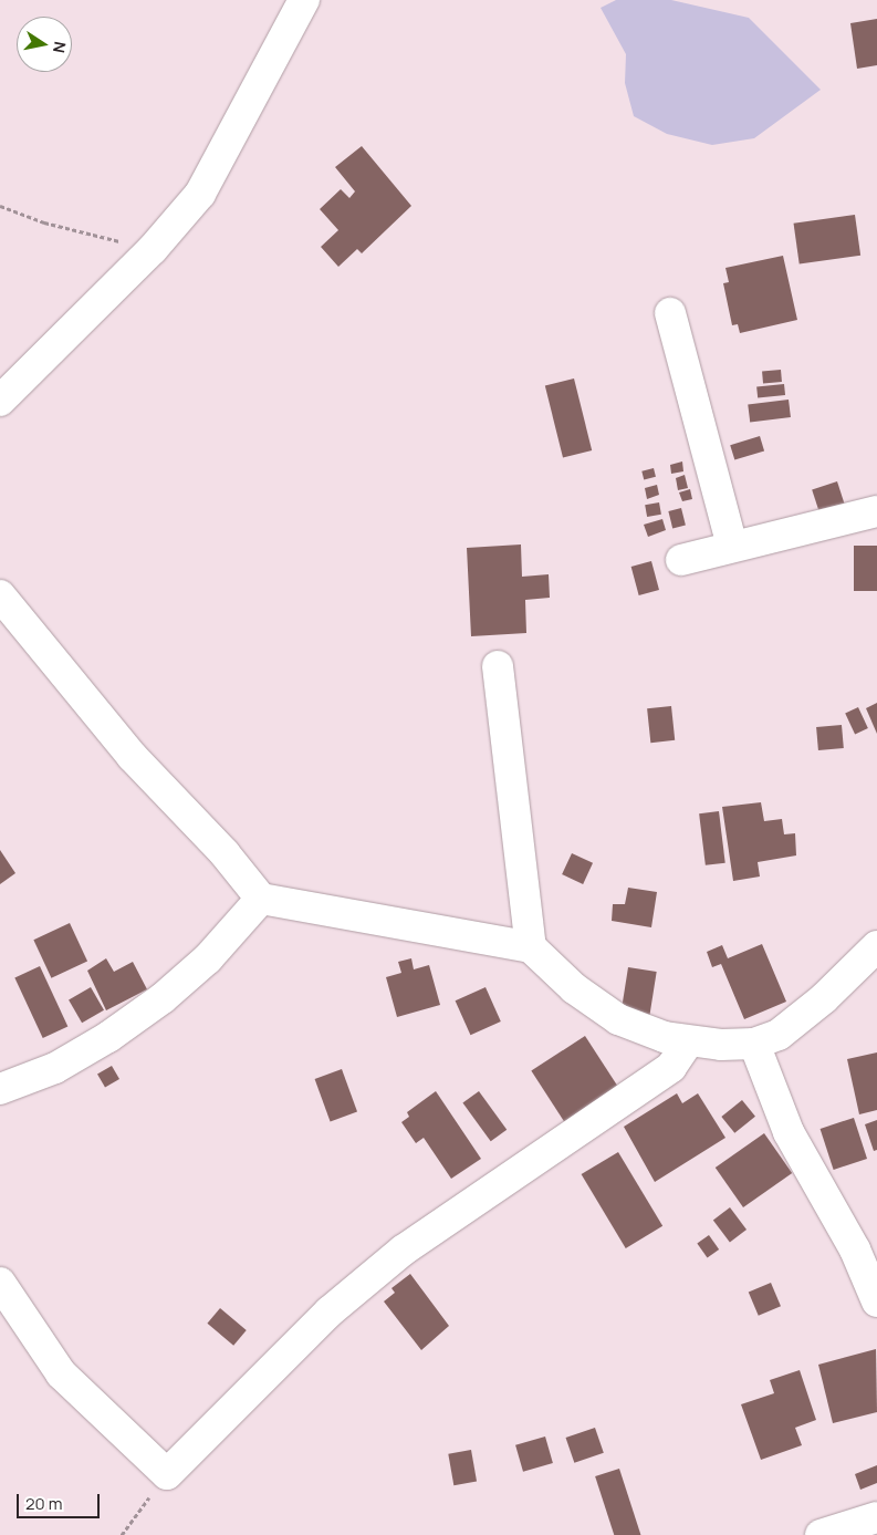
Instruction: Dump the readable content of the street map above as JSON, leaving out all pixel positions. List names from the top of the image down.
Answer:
{
  "scale_bar": "20 m",
  "north": "right"
}
